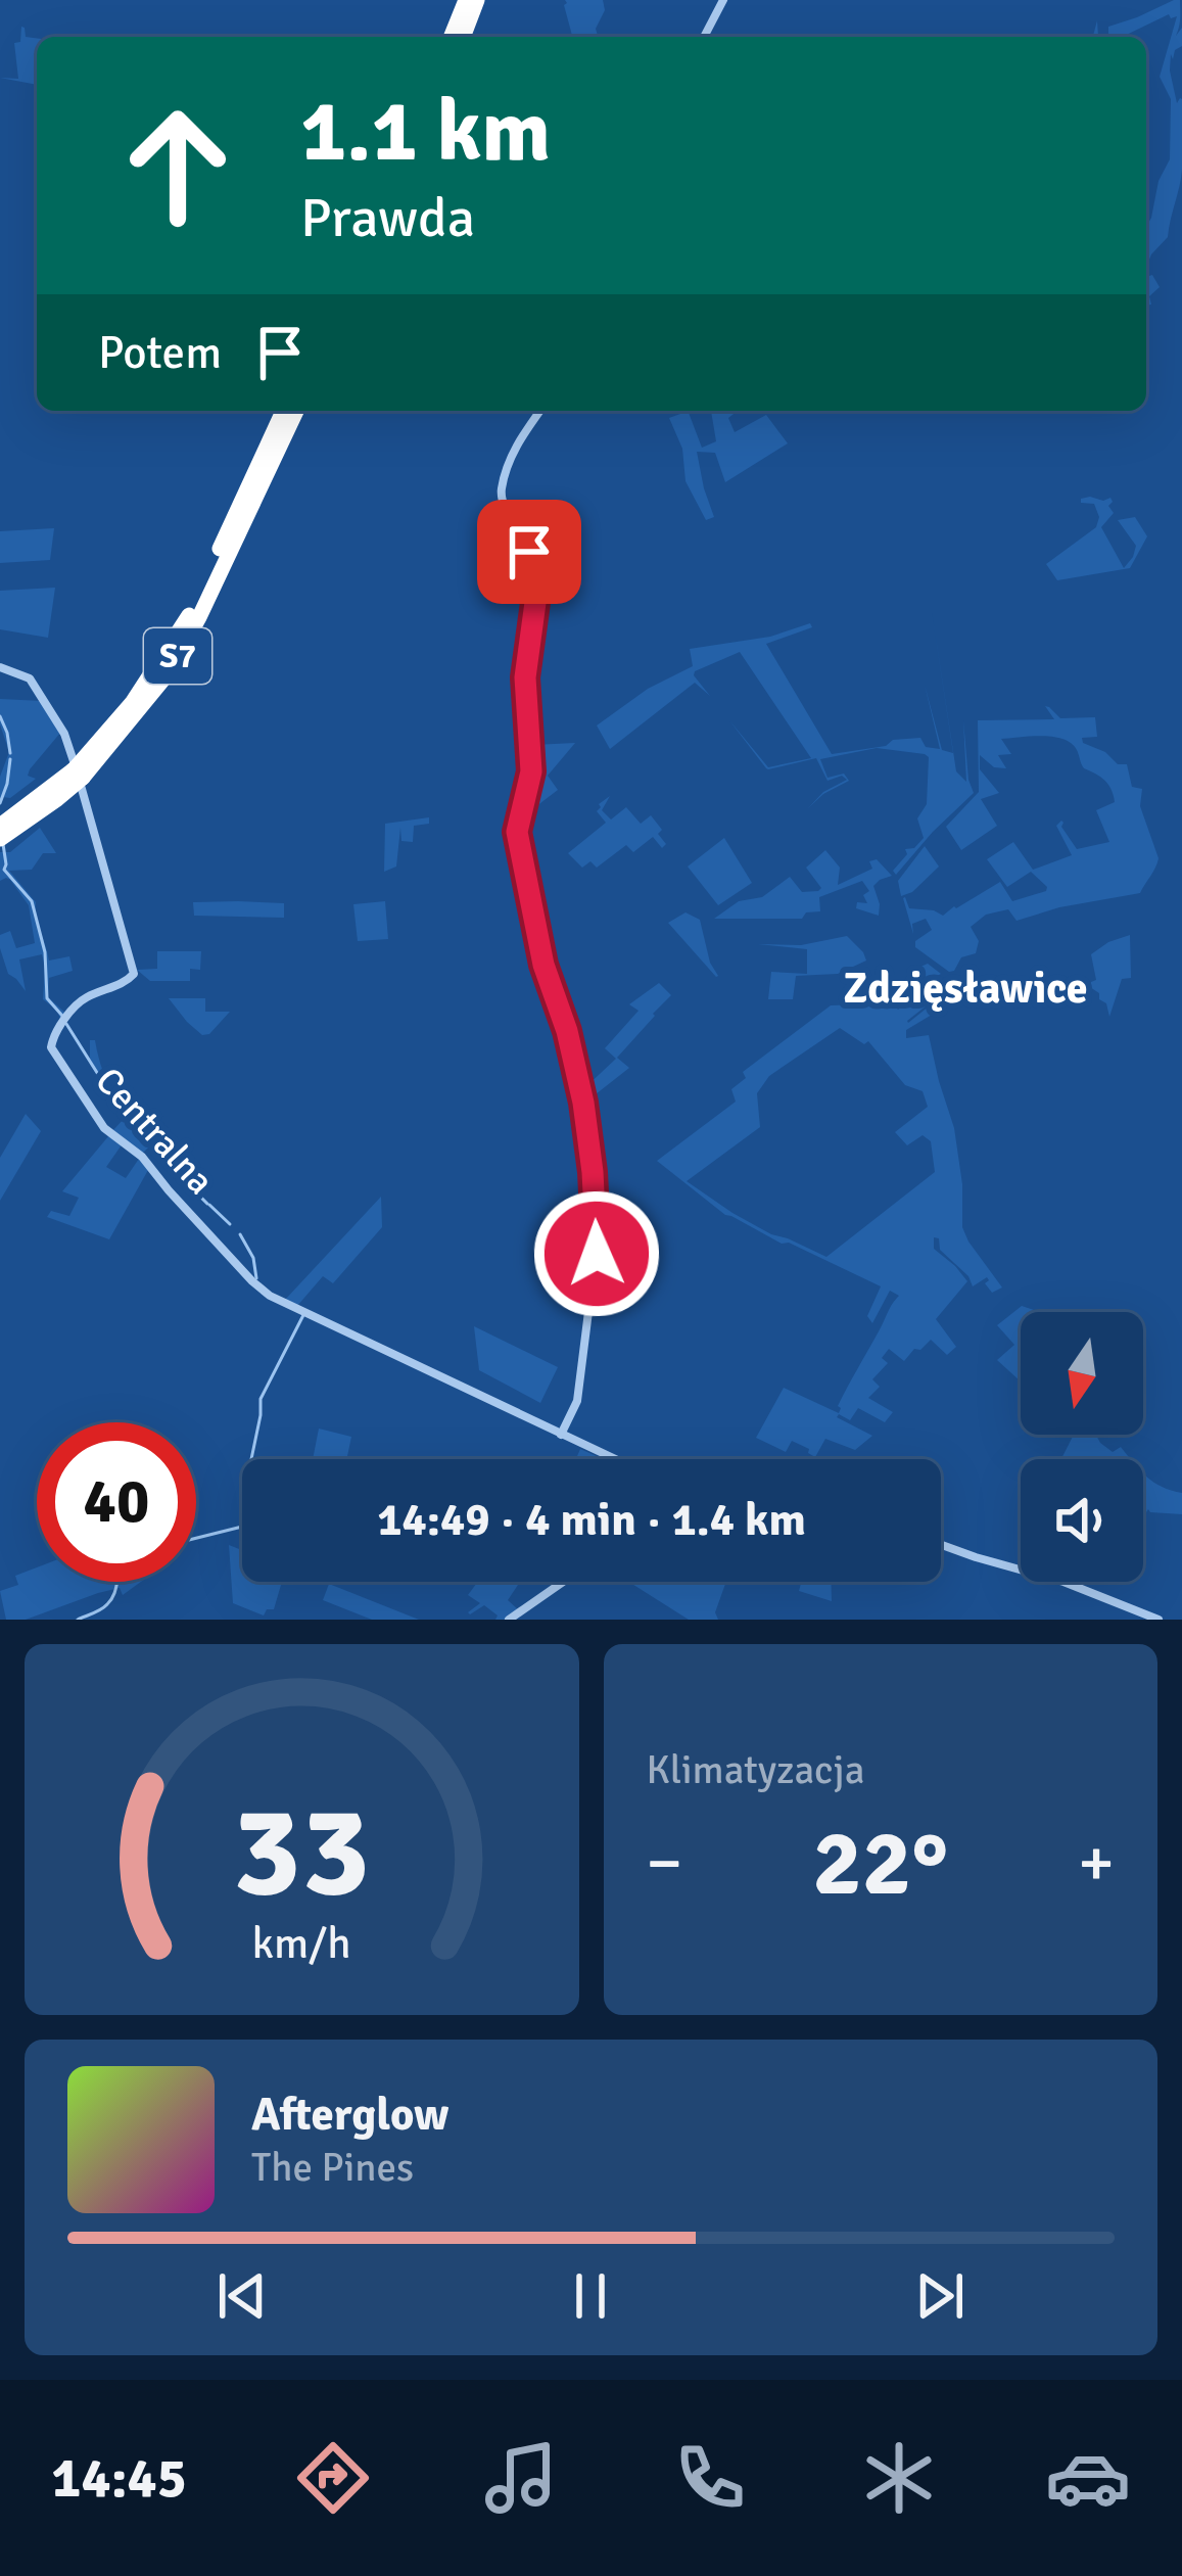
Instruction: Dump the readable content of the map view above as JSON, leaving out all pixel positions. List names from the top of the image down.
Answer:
{
  "streets": {
    "highway": ["S7"],
    "street": ["Centralna"]
  },
  "districts": ["Zdzięsławice"],
  "north": "bottom",
  "page": {
    "turn": ["1.1 km", "Prawda"],
    "then": "Potem",
    "limit": "40",
    "trip": "14:49 · 4 min · 1.4 km",
    "tile": "Klimatyzacja",
    "heat": ["−", "22°", "+"],
    "song": ["Afterglow", "The Pines"],
    "tabs": "14:45",
    "gauge": ["33", "km/h"]
  }
}
